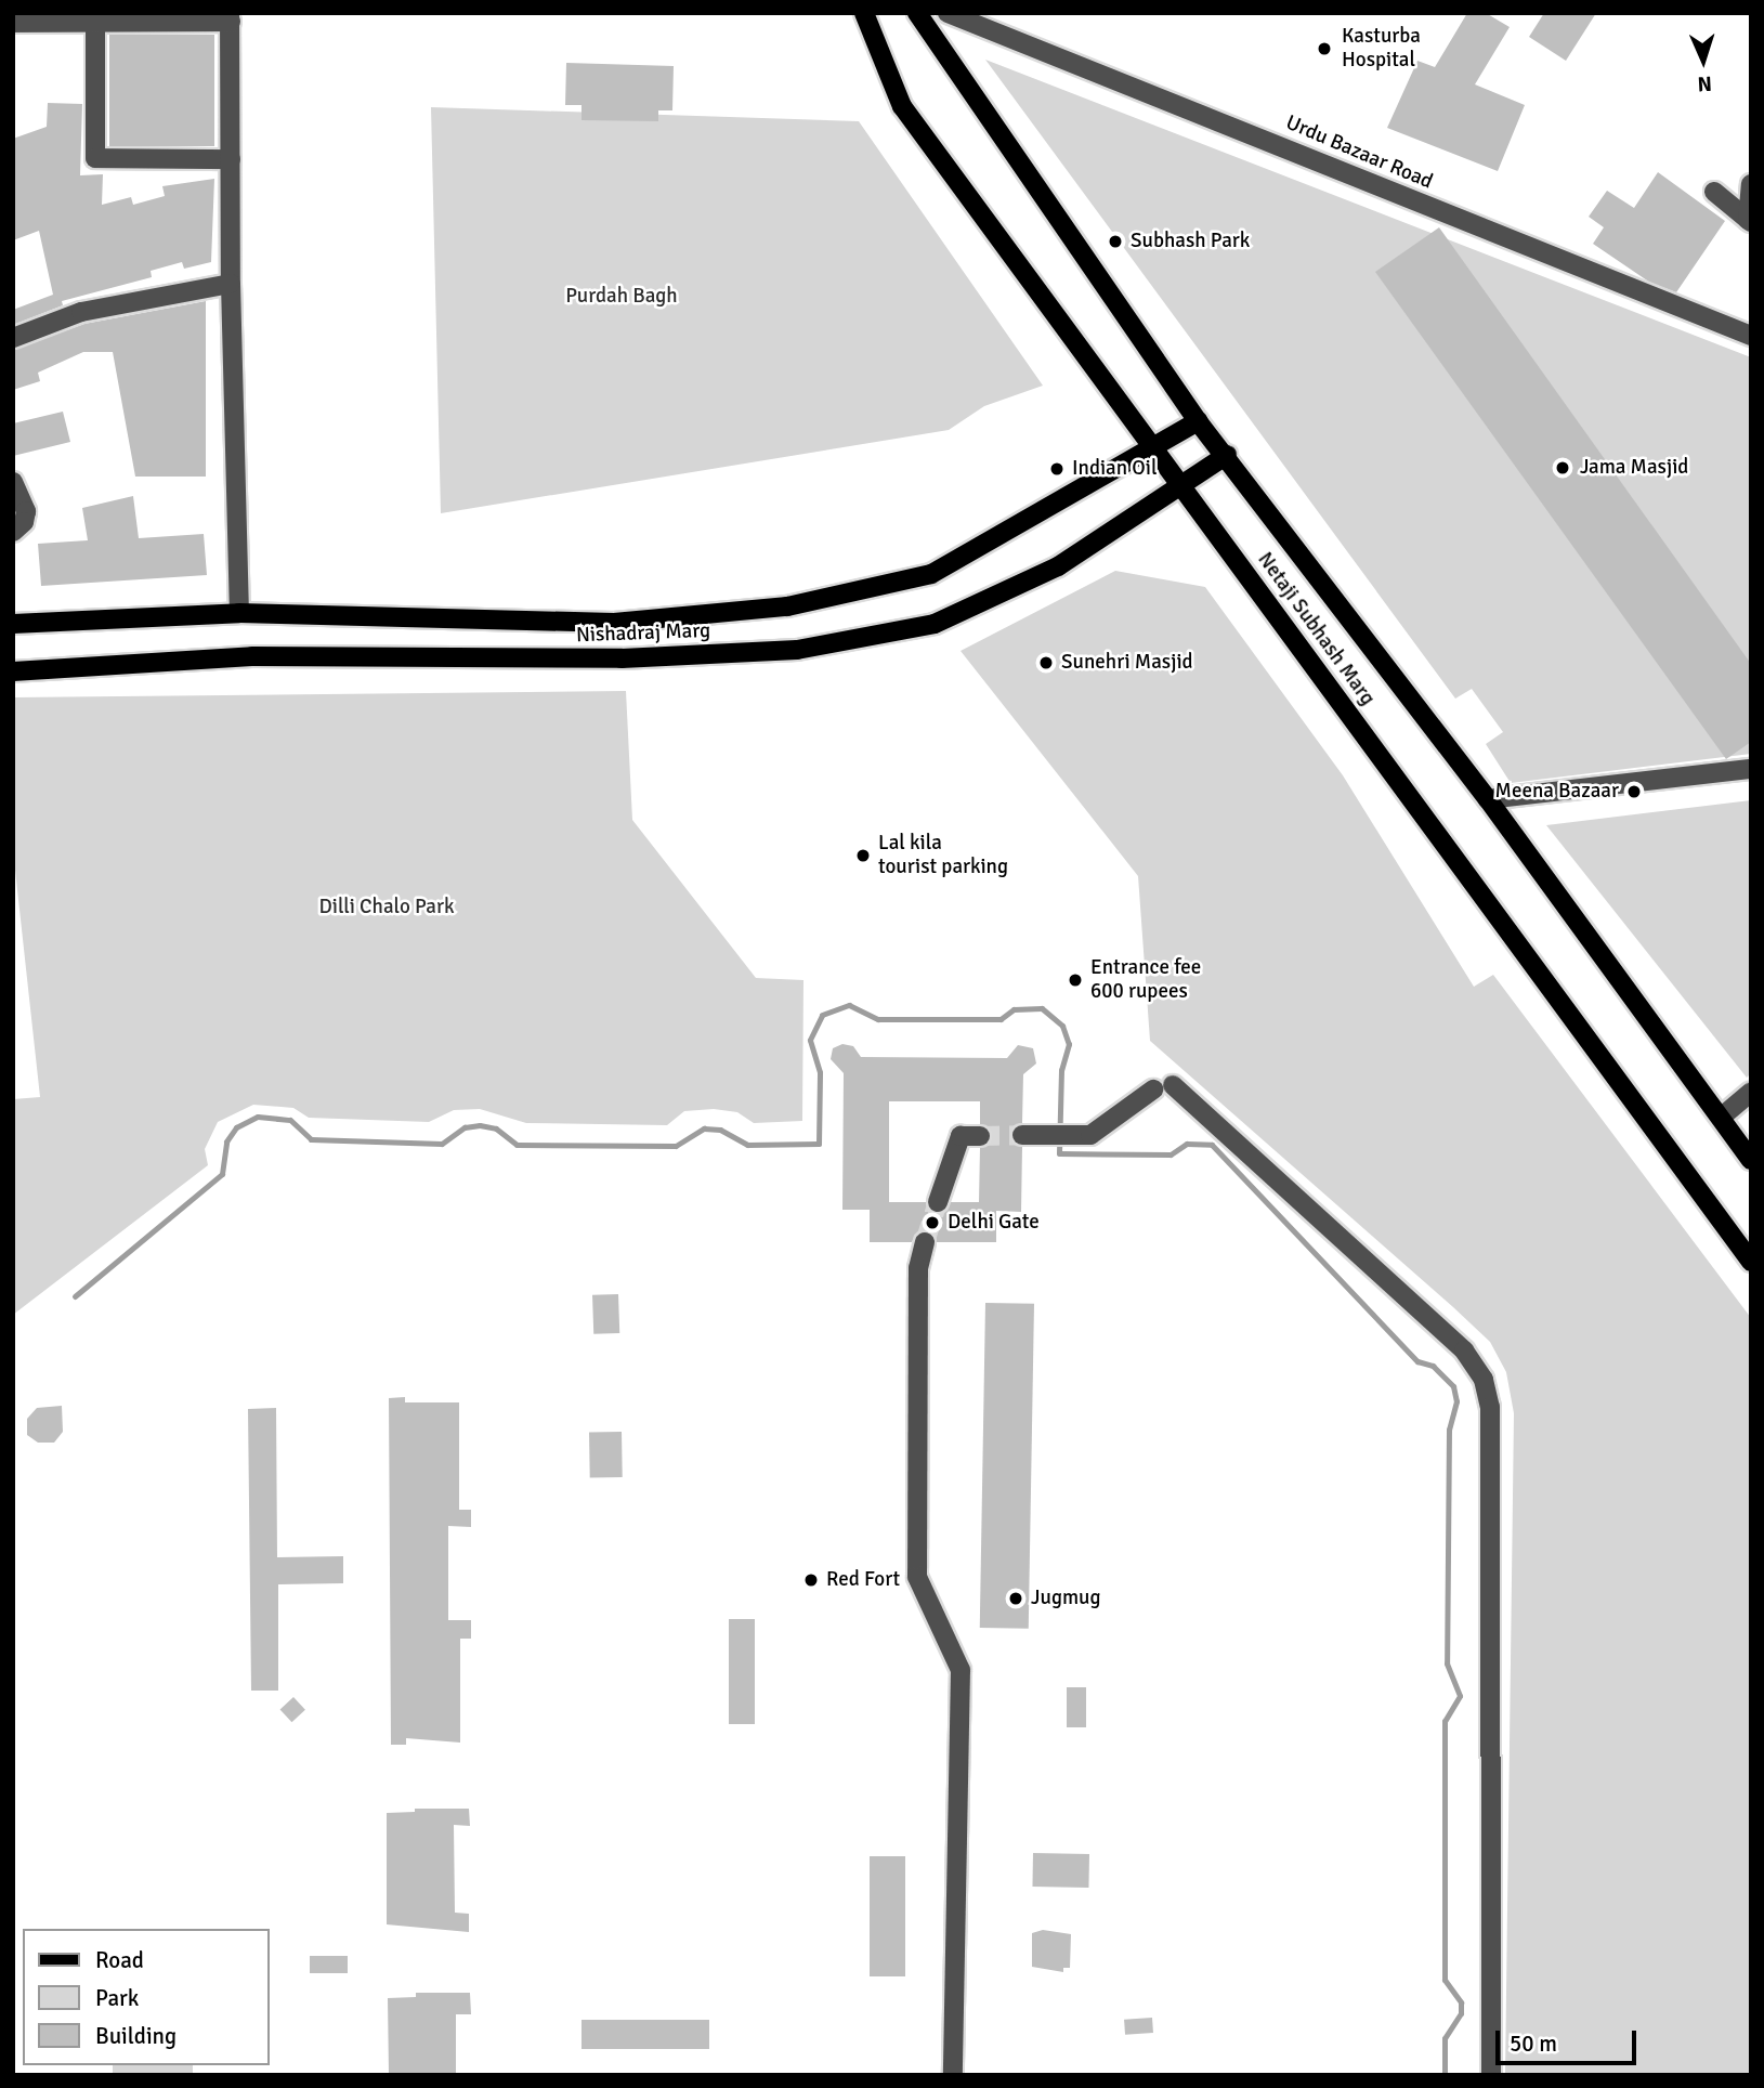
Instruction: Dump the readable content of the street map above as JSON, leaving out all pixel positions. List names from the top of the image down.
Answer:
{
  "streets": {
    "main road": ["Netaji Subhash Marg", "Nishadraj Marg"],
    "street": ["Urdu Bazaar Road"]
  },
  "crossings": [
    ["Netaji Subhash Marg", "Nishadraj Marg"]
  ],
  "parks": ["Purdah Bagh", "Dilli Chalo Park"],
  "places": [
    "Kasturba Hospital",
    "Subhash Park",
    "Jama Masjid",
    "Indian Oil",
    "Sunehri Masjid",
    "Meena Bazaar",
    "Lal kila tourist parking",
    "Entrance fee 600 rupees",
    "Delhi Gate",
    "Red Fort",
    "Jugmug"
  ],
  "legend": ["Road", "Park", "Building"],
  "scale_bar": "50 m",
  "north": "bottom"
}
